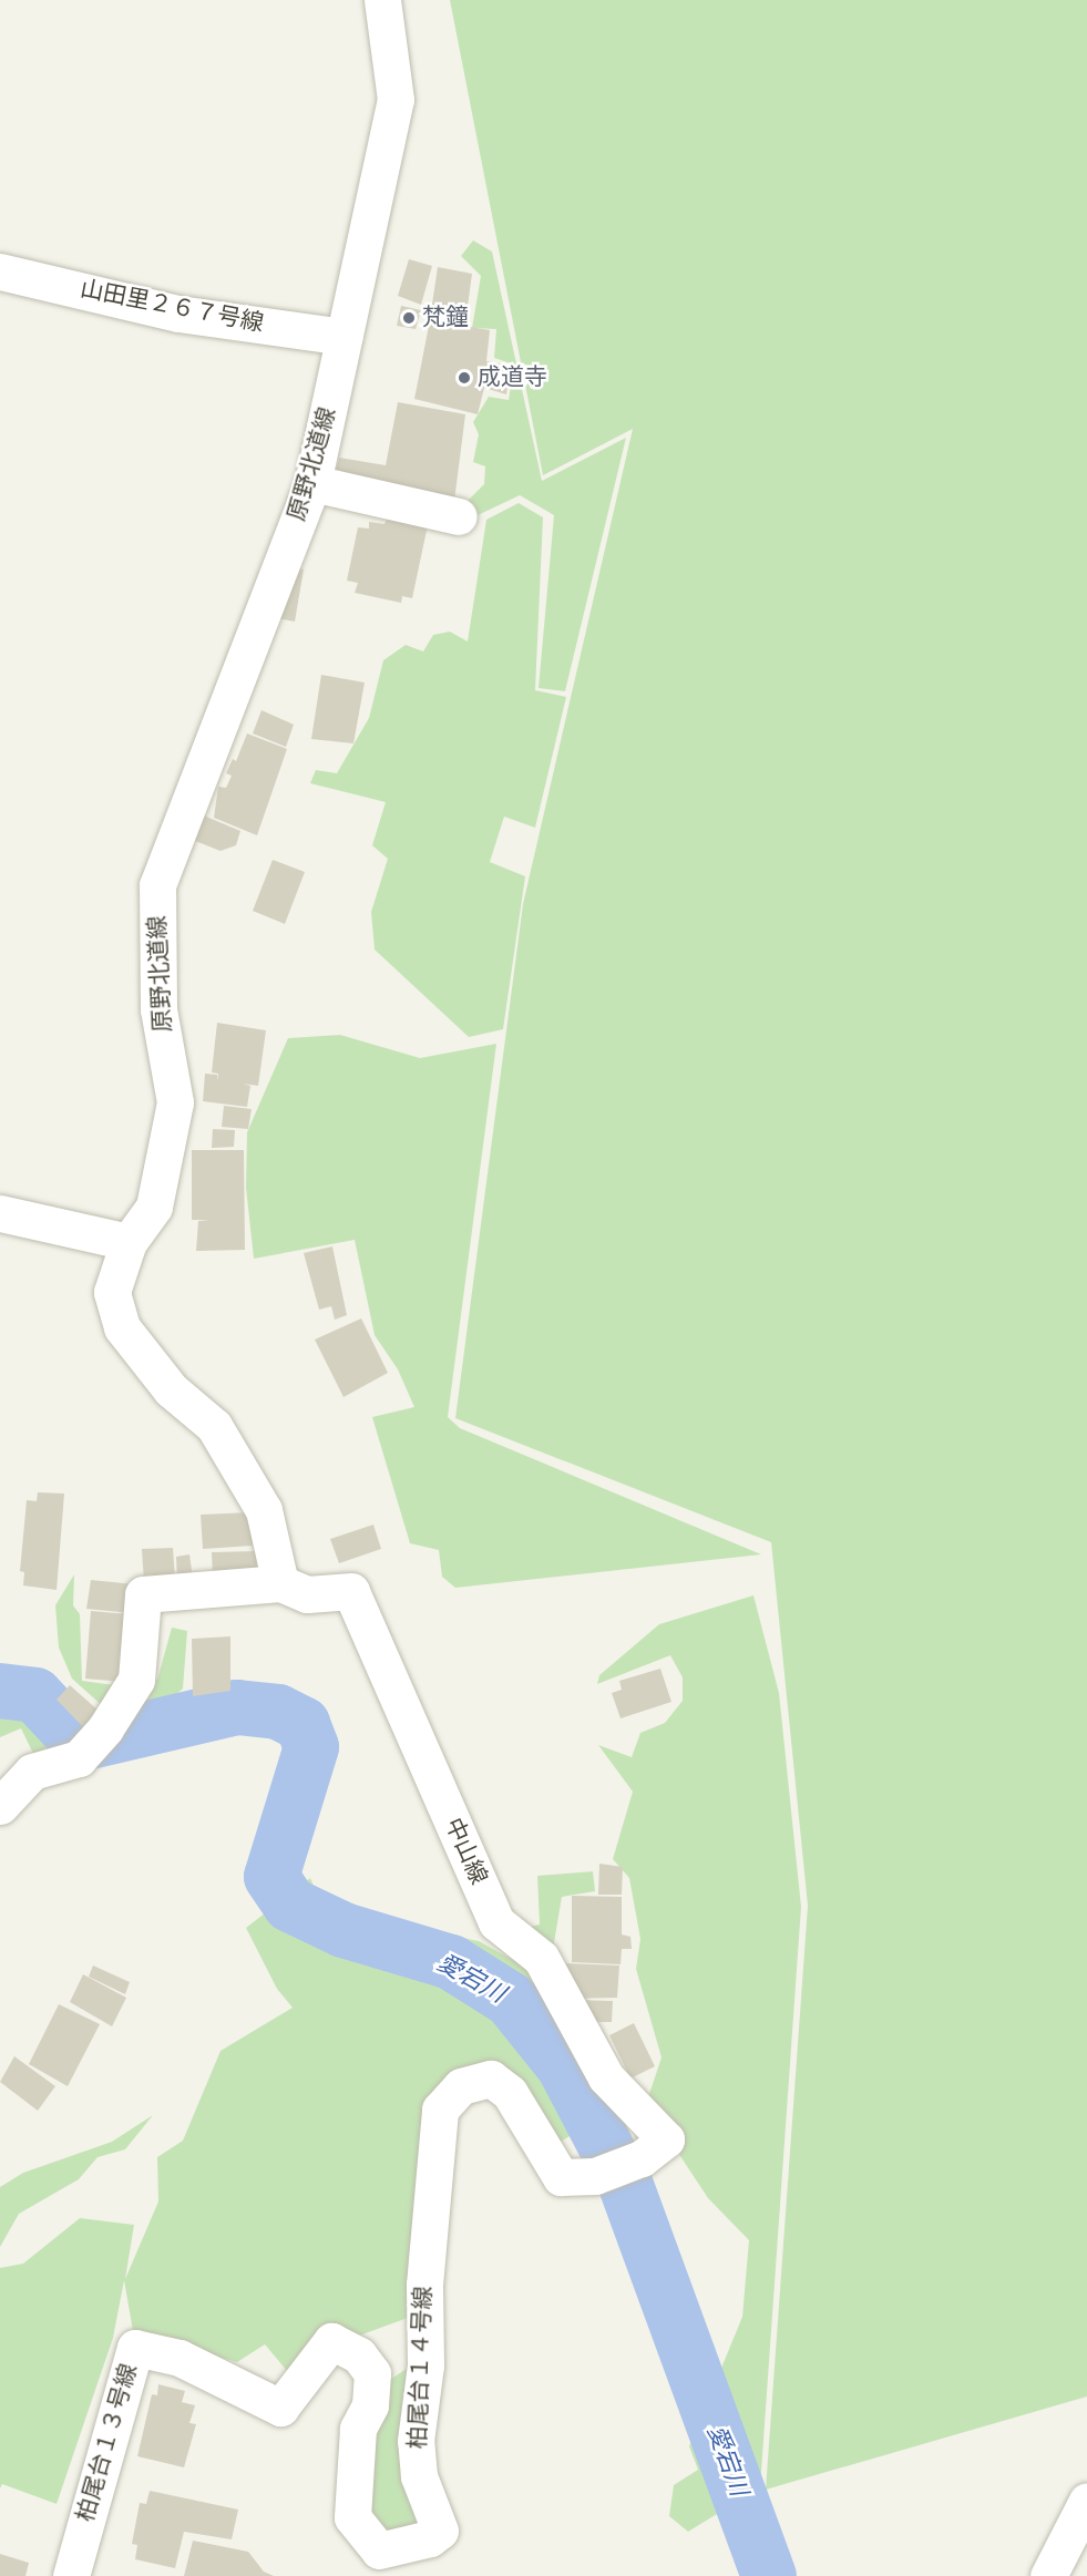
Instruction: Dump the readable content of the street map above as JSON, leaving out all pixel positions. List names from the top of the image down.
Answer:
{
  "streets": {
    "street": [
      "山田里２６７号線",
      "原野北道線",
      "中山線",
      "柏尾台１４号線",
      "柏尾台１３号線"
    ]
  },
  "crossings": [
    ["山田里２６７号線", "原野北道線"],
    ["原野北道線", "中山線"],
    ["中山線", "柏尾台１４号線"],
    ["柏尾台１４号線", "柏尾台１３号線"]
  ],
  "water": ["愛宕川"],
  "places": ["梵鐘", "成道寺"]
}
